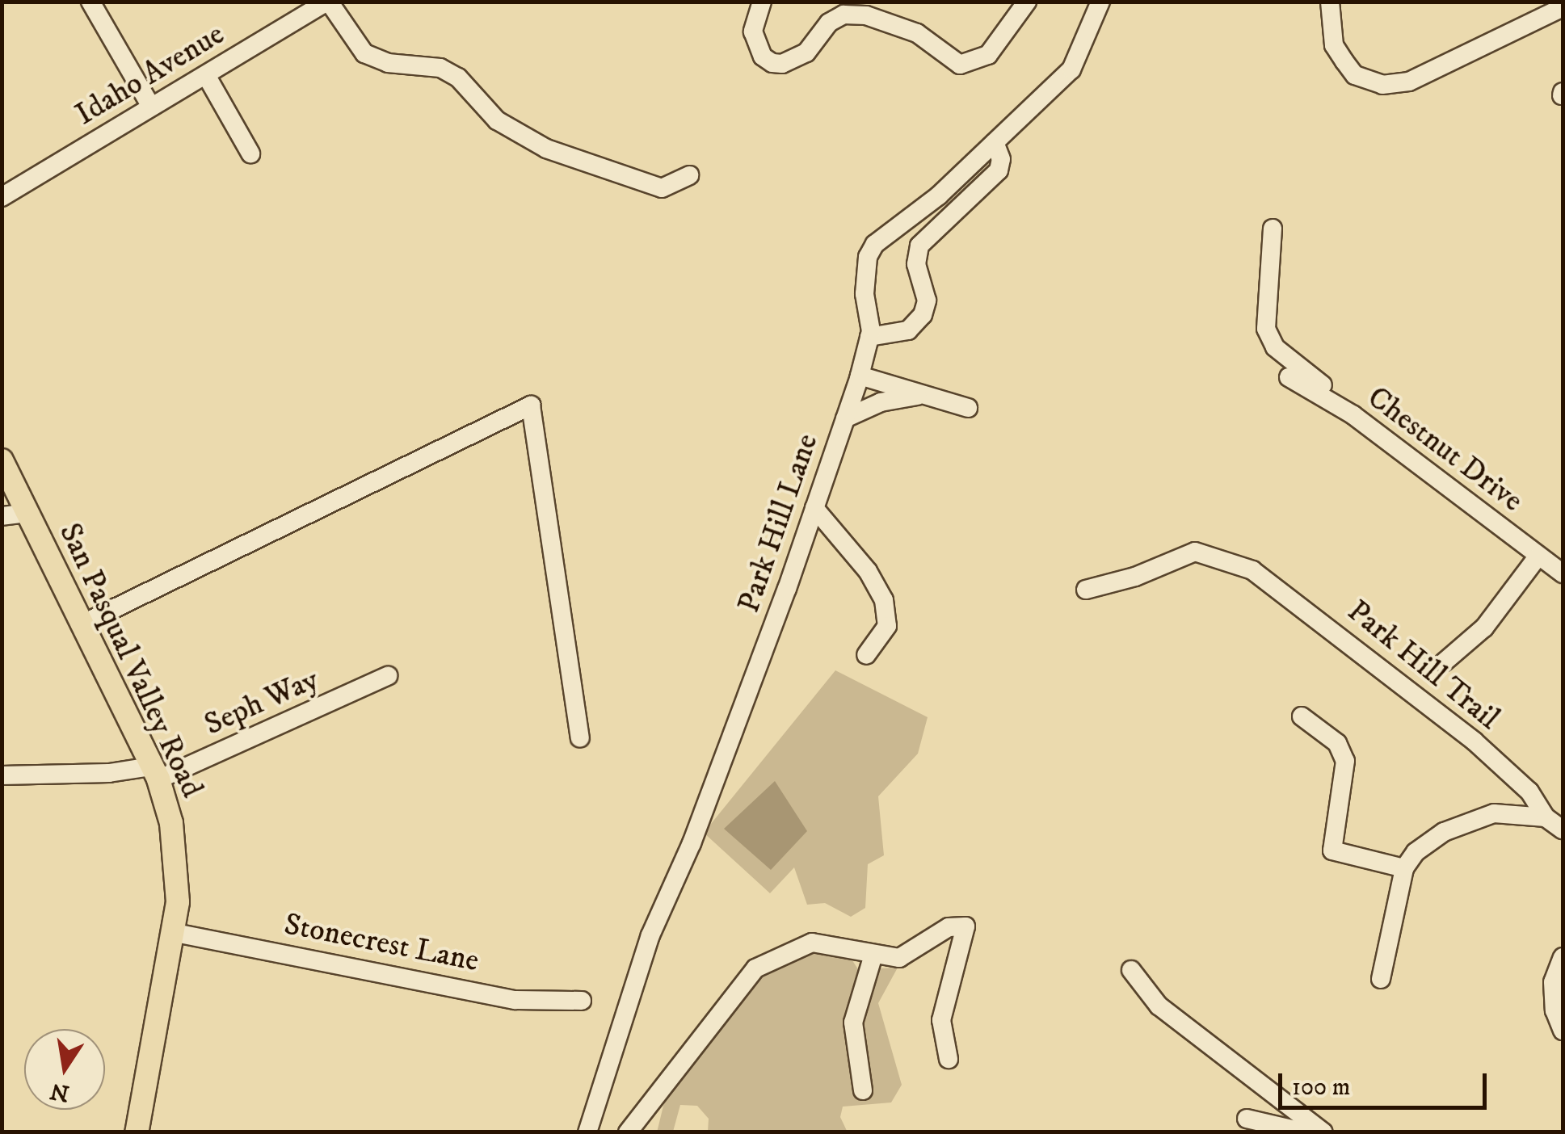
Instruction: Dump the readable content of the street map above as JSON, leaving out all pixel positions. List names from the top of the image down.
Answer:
{
  "streets": {
    "main road": ["San Pasqual Valley Road"],
    "street": [
      "Idaho Avenue",
      "Chestnut Drive",
      "Park Hill Lane",
      "Park Hill Trail",
      "Seph Way",
      "Stonecrest Lane"
    ]
  },
  "crossings": [
    ["San Pasqual Valley Road", "Seph Way"],
    ["San Pasqual Valley Road", "Stonecrest Lane"]
  ],
  "scale_bar": "100 m",
  "north": "bottom"
}
